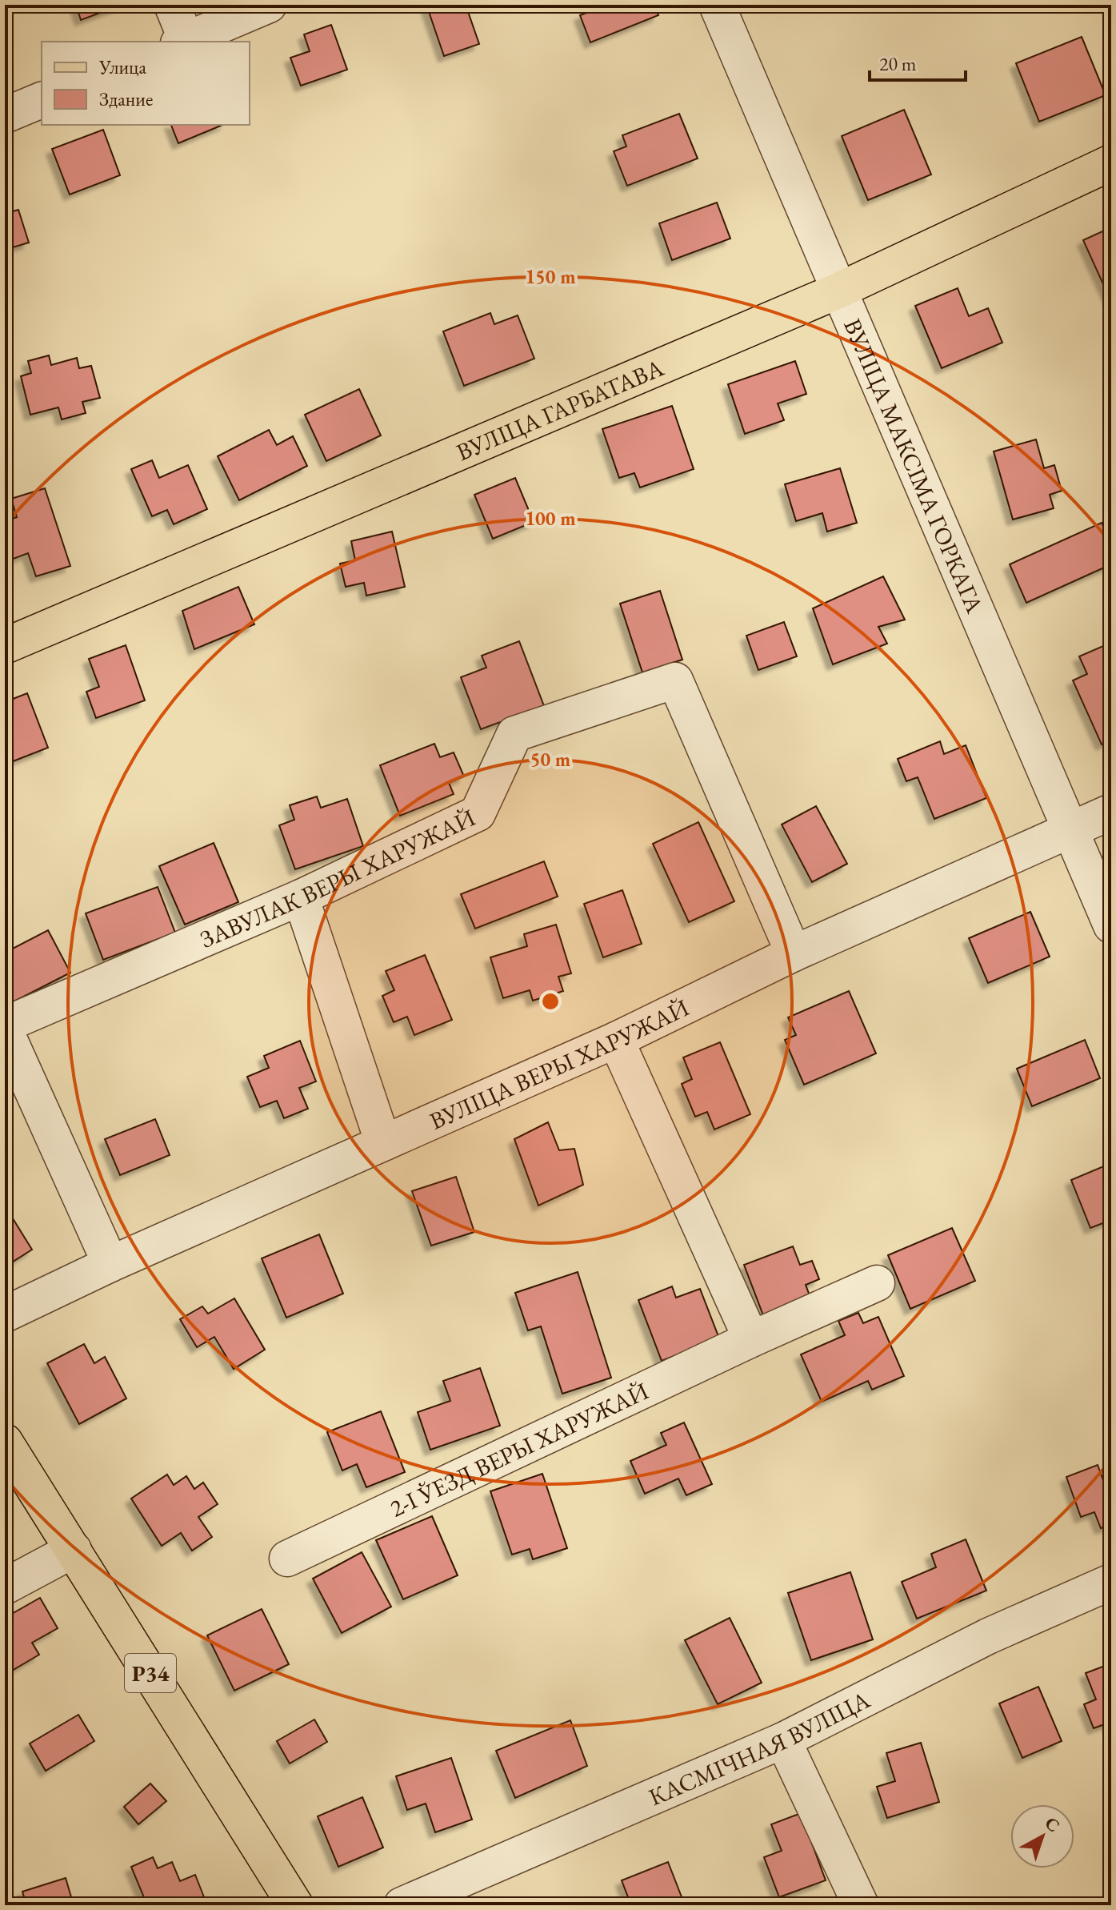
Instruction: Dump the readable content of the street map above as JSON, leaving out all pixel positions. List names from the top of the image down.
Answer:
{
  "streets": {
    "main road": ["ВУЛІЦА ГАРБАТАВА", "Р34"],
    "street": [
      "ВУЛІЦА МАКСІМА ГОРКАГА",
      "ЗАВУЛАК ВЕРЫ ХАРУЖАЙ",
      "ВУЛІЦА ВЕРЫ ХАРУЖАЙ",
      "2-І ЎЕЗД ВЕРЫ ХАРУЖАЙ",
      "КАСМІЧНАЯ ВУЛІЦА"
    ]
  },
  "crossings": [
    ["ВУЛІЦА ГАРБАТАВА", "ВУЛІЦА МАКСІМА ГОРКАГА"],
    ["ВУЛІЦА МАКСІМА ГОРКАГА", "ВУЛІЦА ВЕРЫ ХАРУЖАЙ"],
    ["ЗАВУЛАК ВЕРЫ ХАРУЖАЙ", "ВУЛІЦА ВЕРЫ ХАРУЖАЙ"]
  ],
  "legend": ["Улица", "Здание"],
  "scale_bar": "20 m",
  "north": "top right",
  "rings": ["150 m", "100 m", "50 m"]
}
